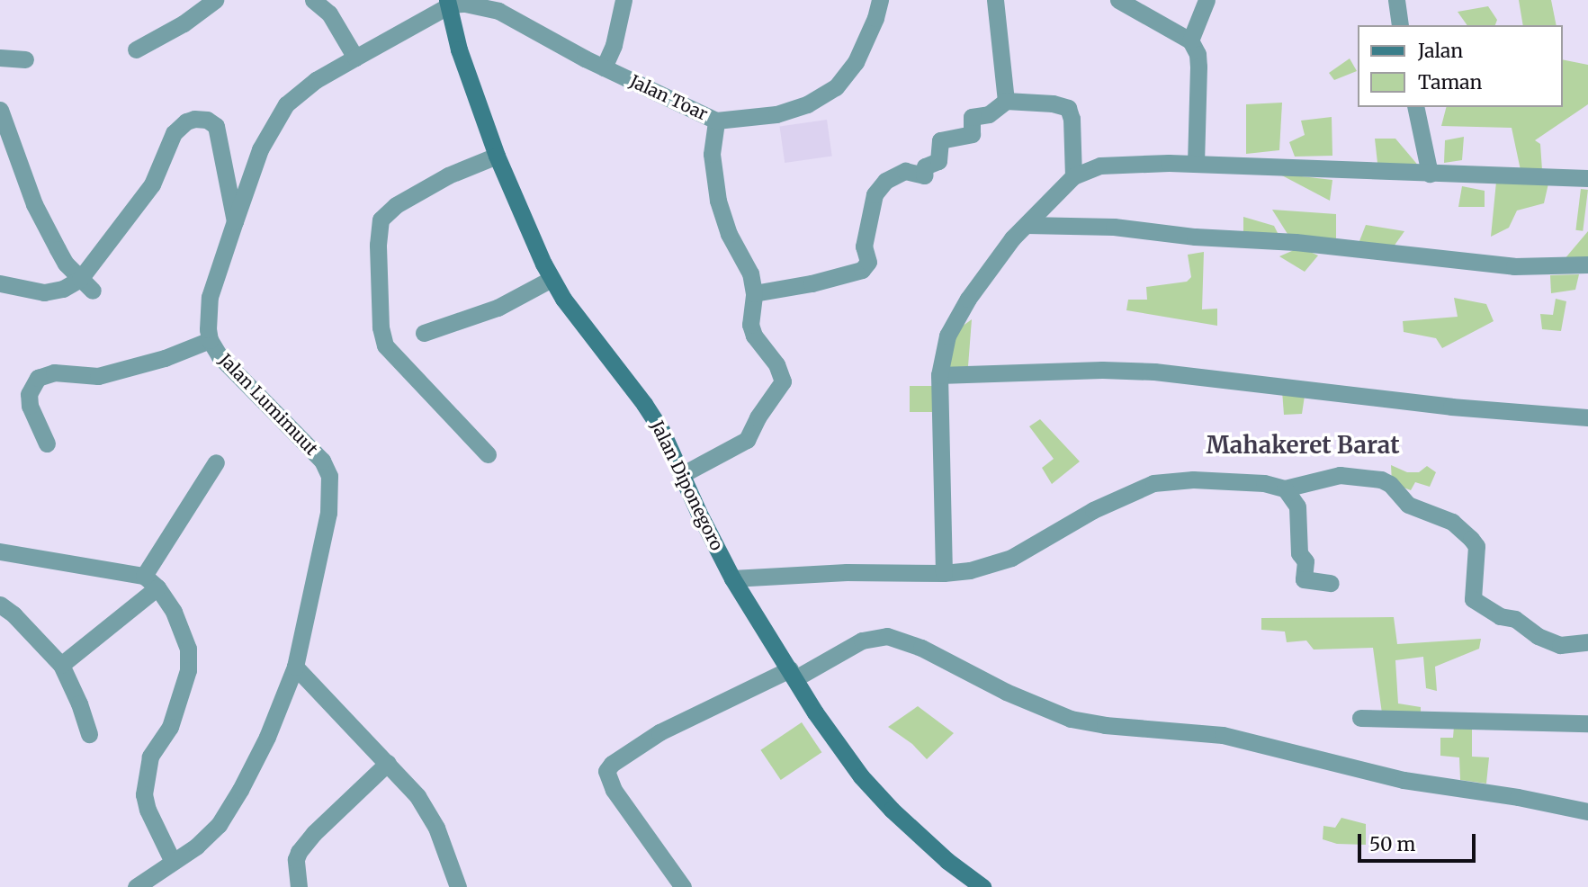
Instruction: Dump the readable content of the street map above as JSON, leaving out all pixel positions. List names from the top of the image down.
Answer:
{
  "streets": {
    "main road": ["Jalan Diponegoro"],
    "street": ["Jalan Toar", "Jalan Lumimuut"]
  },
  "crossings": [
    ["Jalan Toar", "Jalan Lumimuut"],
    ["Jalan Toar", "Jalan Diponegoro"],
    ["Jalan Lumimuut", "Jalan Diponegoro"]
  ],
  "districts": ["Mahakeret Barat"],
  "legend": ["Jalan", "Taman"],
  "scale_bar": "50 m"
}
